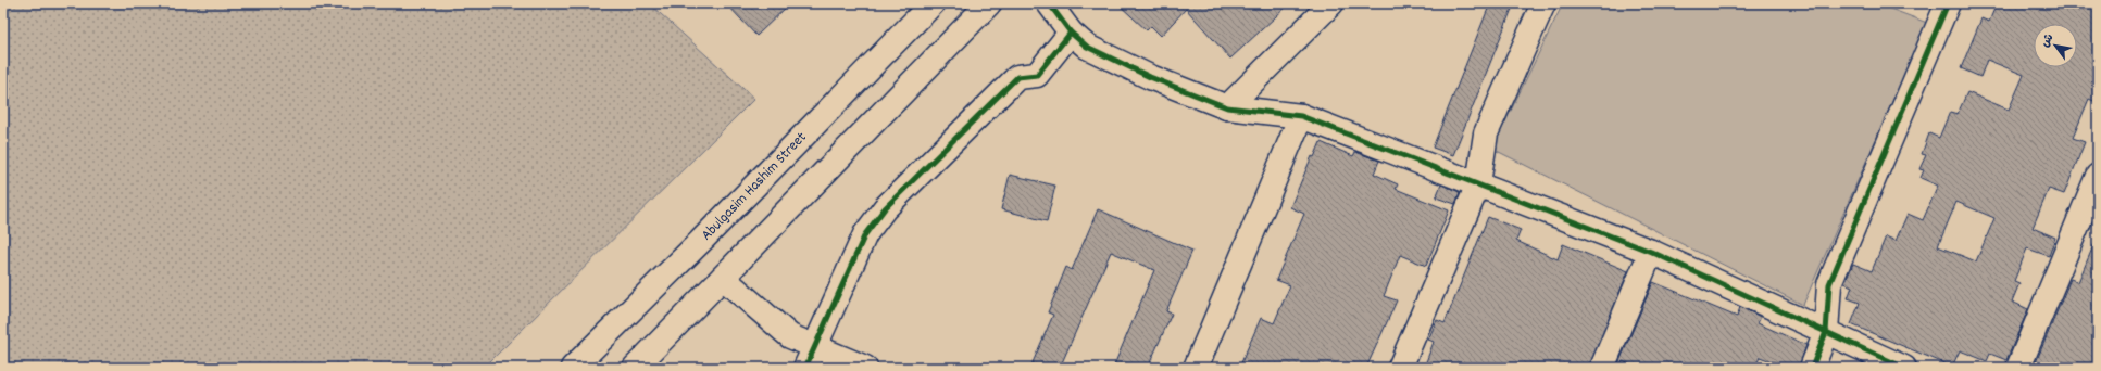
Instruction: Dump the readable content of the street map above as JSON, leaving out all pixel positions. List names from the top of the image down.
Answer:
{
  "streets": {
    "street": ["Abulgasim Hashim Street"]
  },
  "north": "top left"
}
